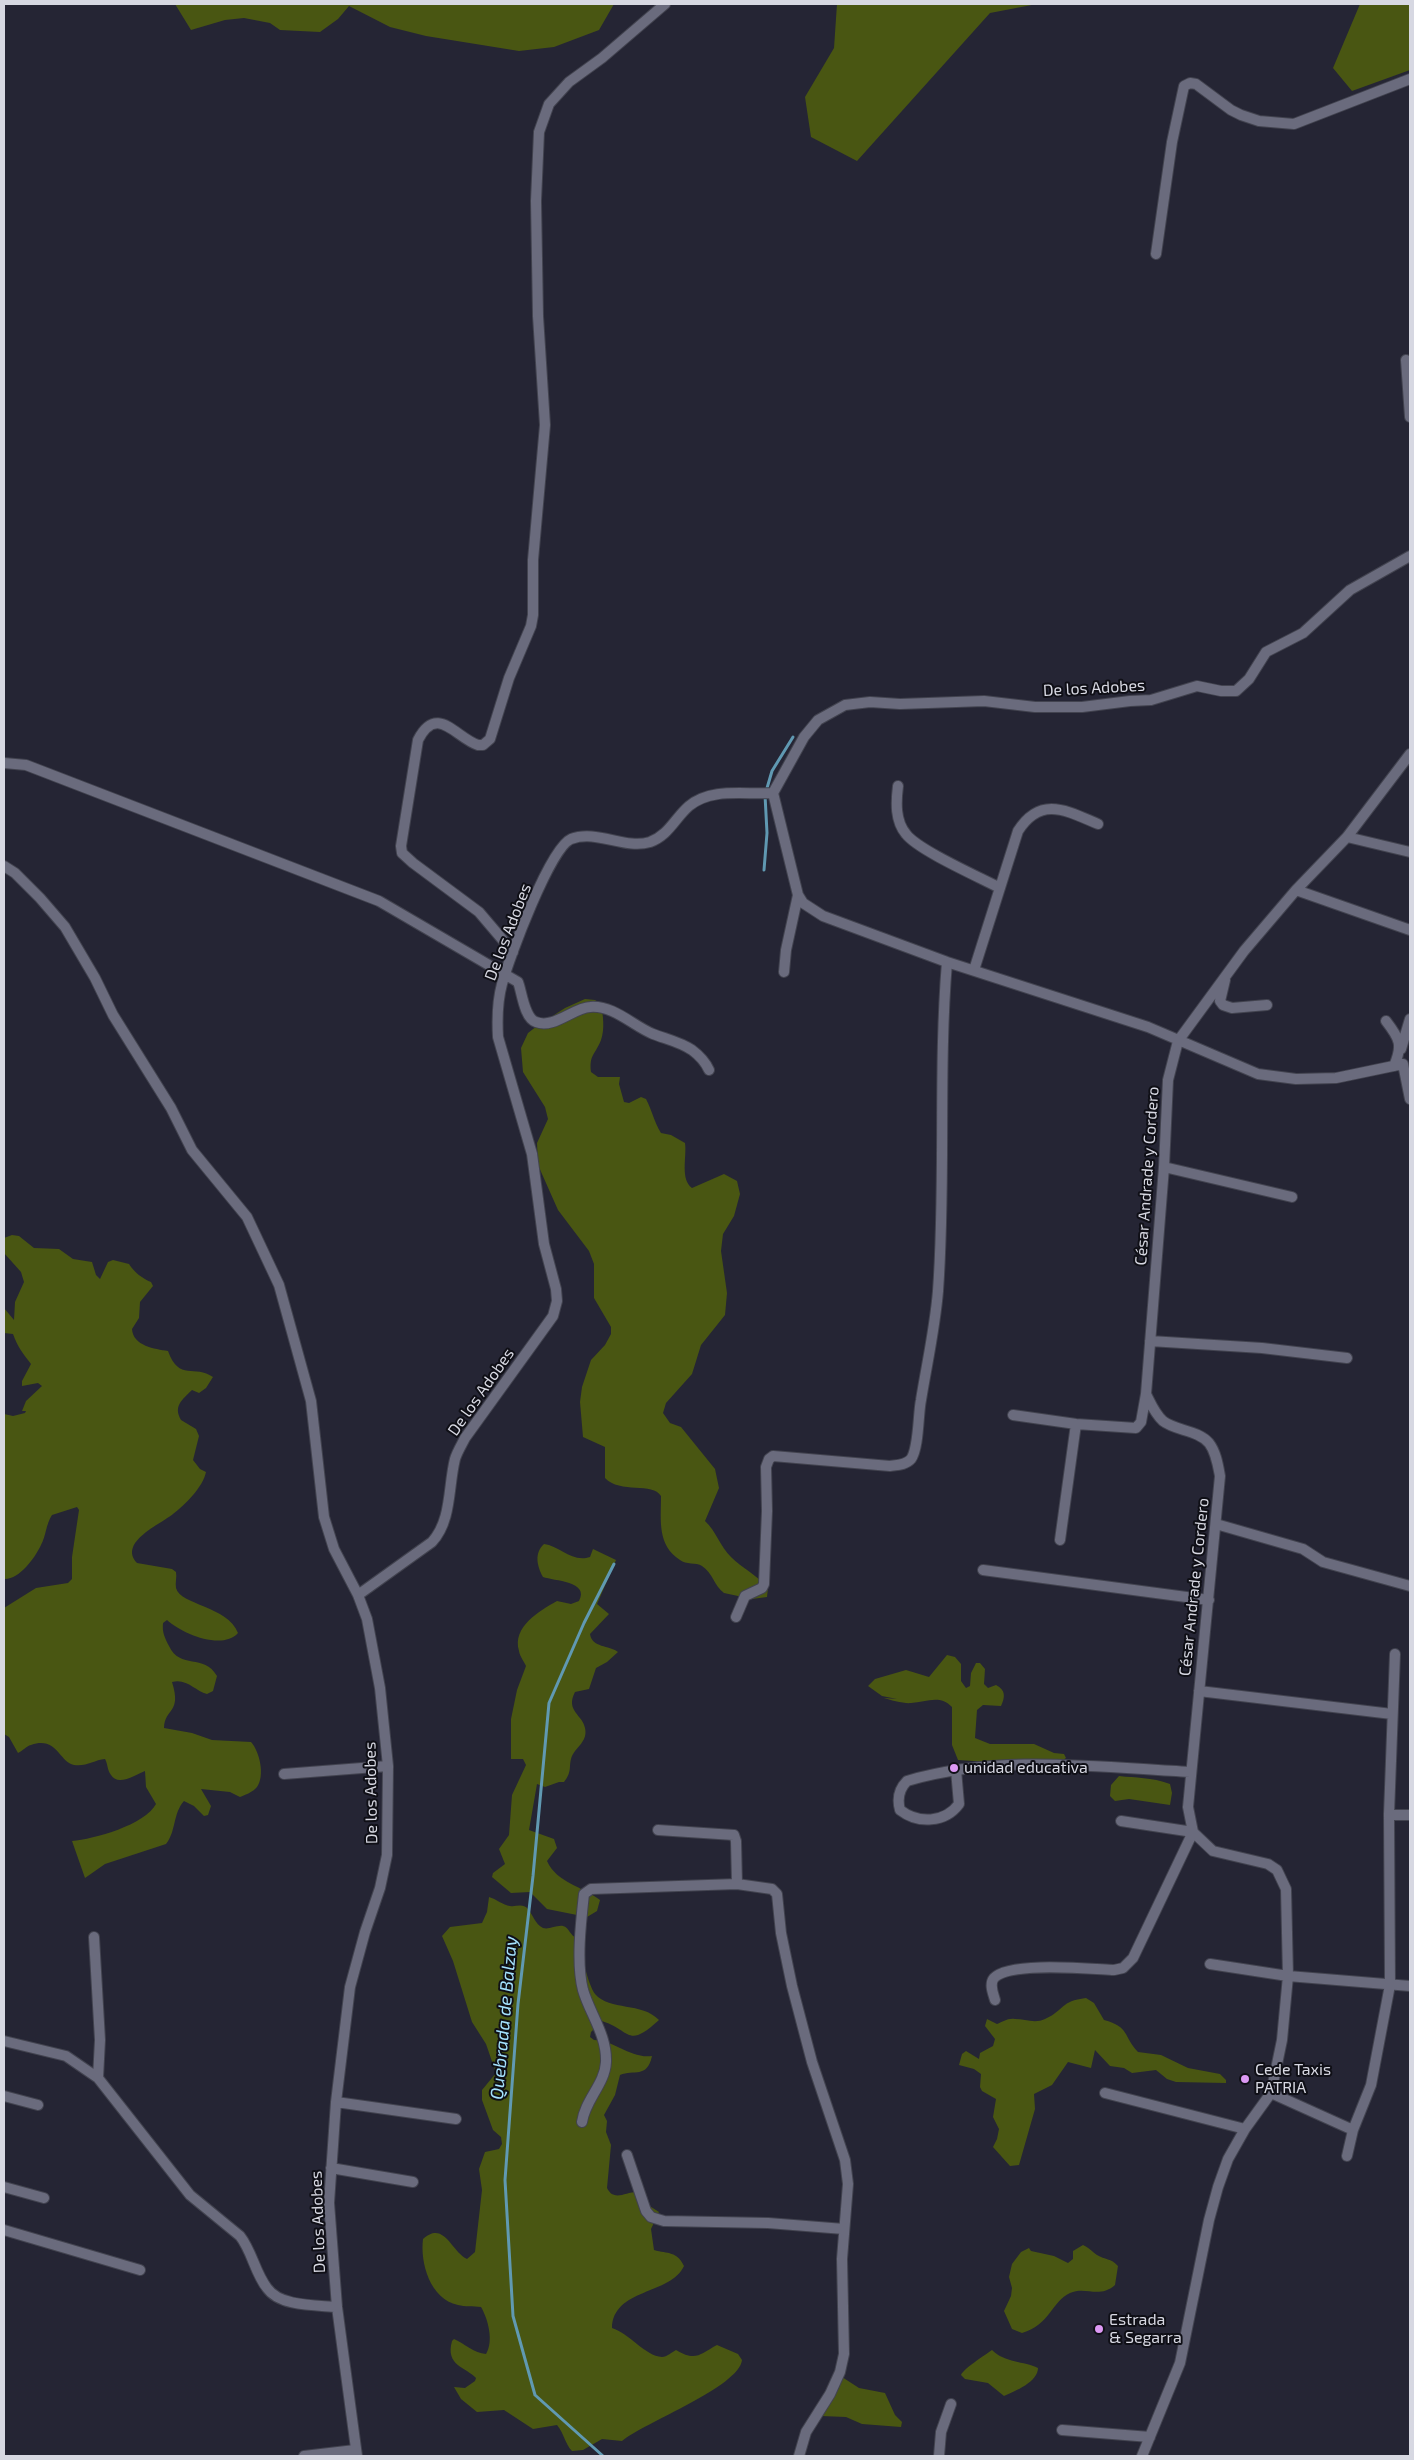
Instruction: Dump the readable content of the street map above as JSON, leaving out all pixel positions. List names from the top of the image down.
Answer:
{
  "streets": {
    "street": ["De los Adobes", "César Andrade y Cordero"]
  },
  "water": ["Quebrada de Balzay"],
  "places": ["unidad educativa", "Cede Taxis PATRIA", "Estrada & Segarra"]
}
